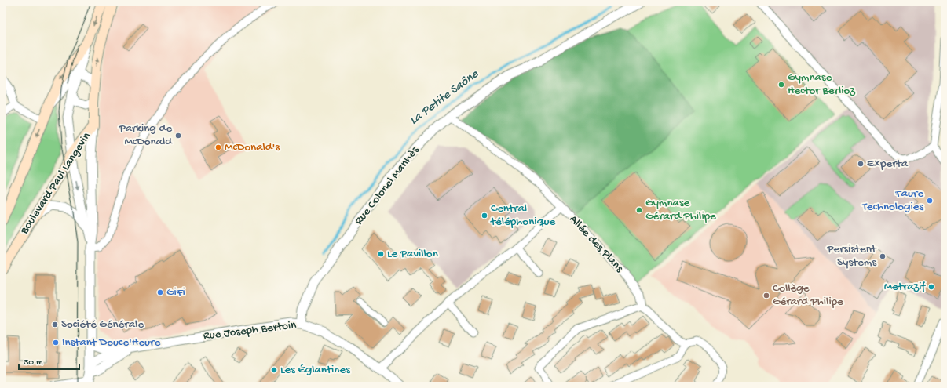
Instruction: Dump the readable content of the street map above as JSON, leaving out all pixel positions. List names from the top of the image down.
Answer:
{
  "streets": {
    "main road": ["Boulevard Paul Langevin"],
    "street": ["Rue Colonel Manhès", "Allée des Plans", "Rue Joseph Bertoin"]
  },
  "crossings": [
    ["Rue Colonel Manhès", "Allée des Plans"],
    ["Rue Colonel Manhès", "Rue Joseph Bertoin"]
  ],
  "water": ["La Petite Saône"],
  "places": [
    "Gymnase Hector Berlioz",
    "Parking de McDonald",
    "McDonald's",
    "Experta",
    "Faure Technologies",
    "Gymnase Gérard Philipe",
    "Central téléphonique",
    "Le Pavillon",
    "Persistent Systems",
    "Metrazif",
    "GiFi",
    "Collège Gérard Philipe",
    "Société Générale",
    "Instant Douce'Heure",
    "Les Églantines"
  ],
  "scale_bar": "50 m"
}
